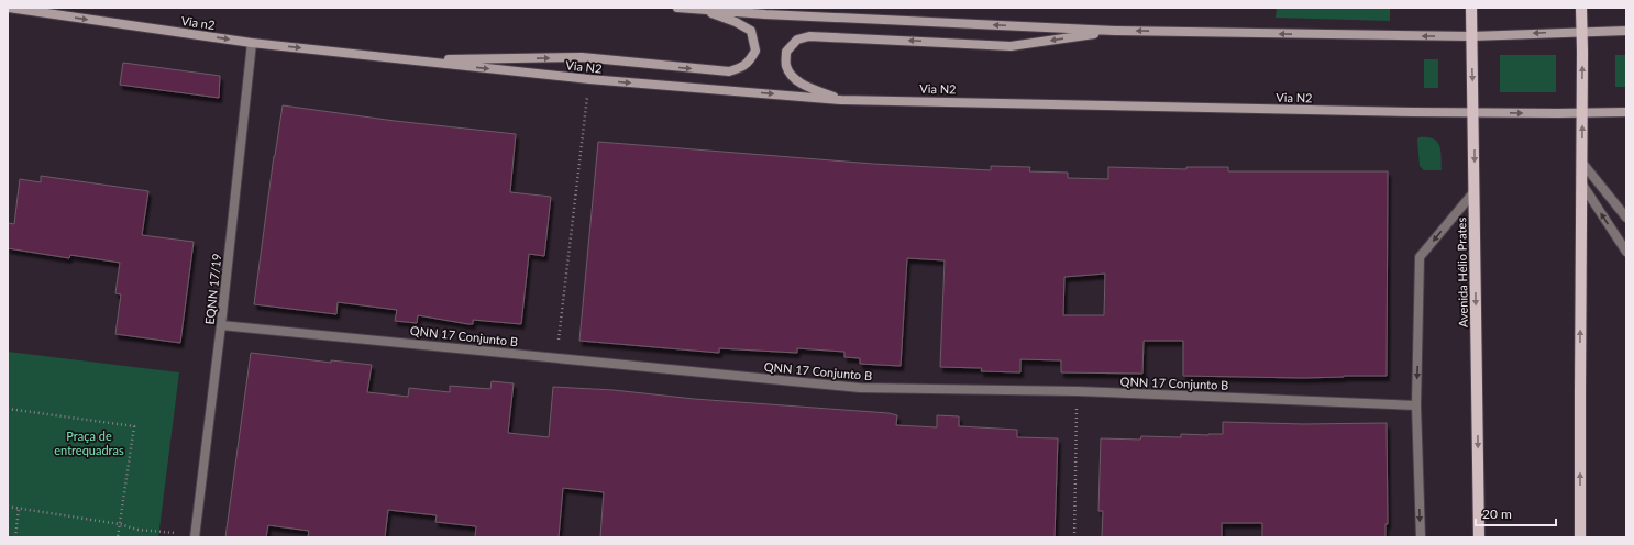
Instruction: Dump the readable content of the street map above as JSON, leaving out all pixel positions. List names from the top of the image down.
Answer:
{
  "streets": {
    "main road": ["Via n2", "Via N2", "Avenida Hélio Prates"],
    "street": ["EQNN 17/19", "QNN 17 Conjunto B"]
  },
  "crossings": [
    ["Via n2", "Via N2"],
    ["Via n2", "EQNN 17/19"],
    ["Via N2", "Avenida Hélio Prates"],
    ["Via N2", "EQNN 17/19"],
    ["EQNN 17/19", "QNN 17 Conjunto B"]
  ],
  "one_way": ["Via n2", "Via N2", "Avenida Hélio Prates"],
  "parks": ["Praça de entrequadras"],
  "scale_bar": "20 m"
}
